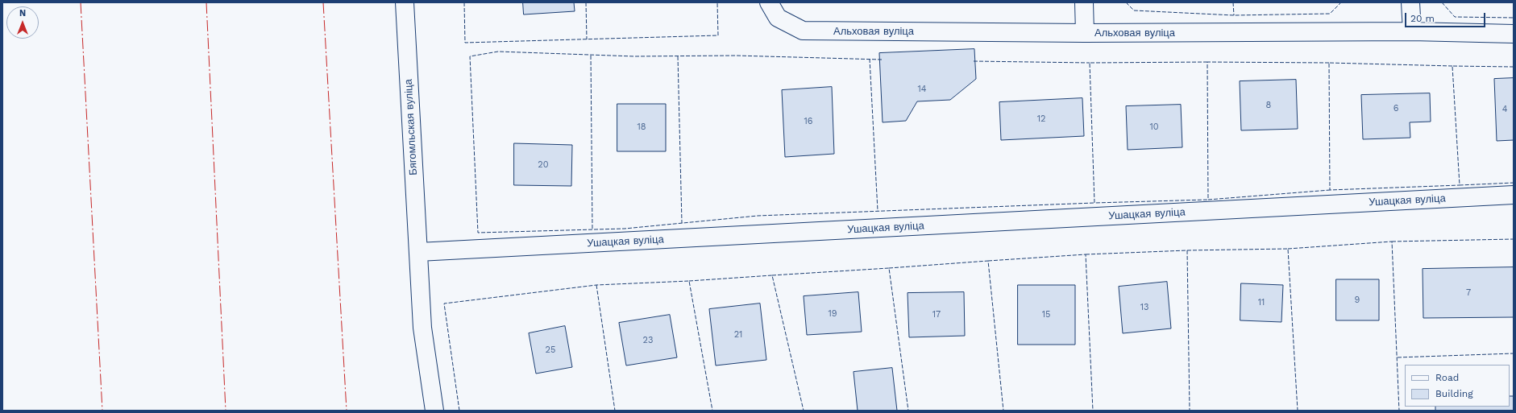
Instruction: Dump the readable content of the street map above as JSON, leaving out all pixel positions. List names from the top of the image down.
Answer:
{
  "streets": {
    "street": ["Альховая вуліца", "Бягомльская вуліца", "Ушацкая вуліца"]
  },
  "crossings": [
    ["Бягомльская вуліца", "Ушацкая вуліца"]
  ],
  "house_numbers": [
    "14",
    "8",
    "6",
    "4",
    "12",
    "16",
    "18",
    "10",
    "20",
    "7",
    "9",
    "11",
    "13",
    "19",
    "17",
    "15",
    "21",
    "23",
    "25"
  ],
  "legend": ["Road", "Building"],
  "scale_bar": "20 m",
  "north": "top"
}
